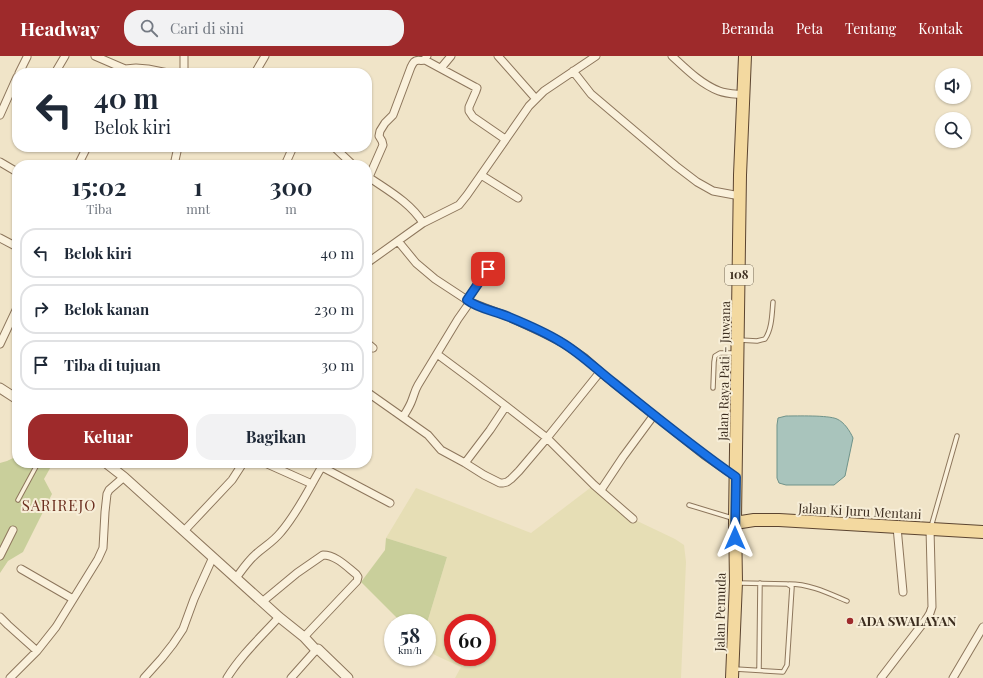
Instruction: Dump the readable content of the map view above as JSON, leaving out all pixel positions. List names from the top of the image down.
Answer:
{
  "streets": {
    "main road": [
      "108",
      "Jalan Raya Pati - Juwana",
      "Jalan Ki Juru Mentani",
      "Jalan Pemuda"
    ]
  },
  "crossings": [
    ["Jalan Raya Pati - Juwana", "Jalan Pemuda"],
    ["Jalan Ki Juru Mentani", "Jalan Pemuda"]
  ],
  "districts": ["SARIREJO"],
  "places": ["ADA SWALAYAN"],
  "page": {
    "header": "Headway",
    "search": "Cari di sini",
    "nav": [
      "Beranda",
      "Peta",
      "Tentang",
      "Kontak"
    ],
    "turn": ["40 m", "Belok kiri"],
    "eta": [
      "15:02",
      "Tiba",
      "1",
      "mnt",
      "300",
      "m"
    ],
    "list": [
      {
        "name": "Belok kiri",
        "value": "40 m"
      },
      {
        "name": "Belok kanan",
        "value": "230 m"
      },
      {
        "name": "Tiba di tujuan",
        "value": "30 m"
      }
    ],
    "buttons": ["Keluar", "Bagikan"],
    "speed": "58 km/h",
    "limit": "60"
  }
}
